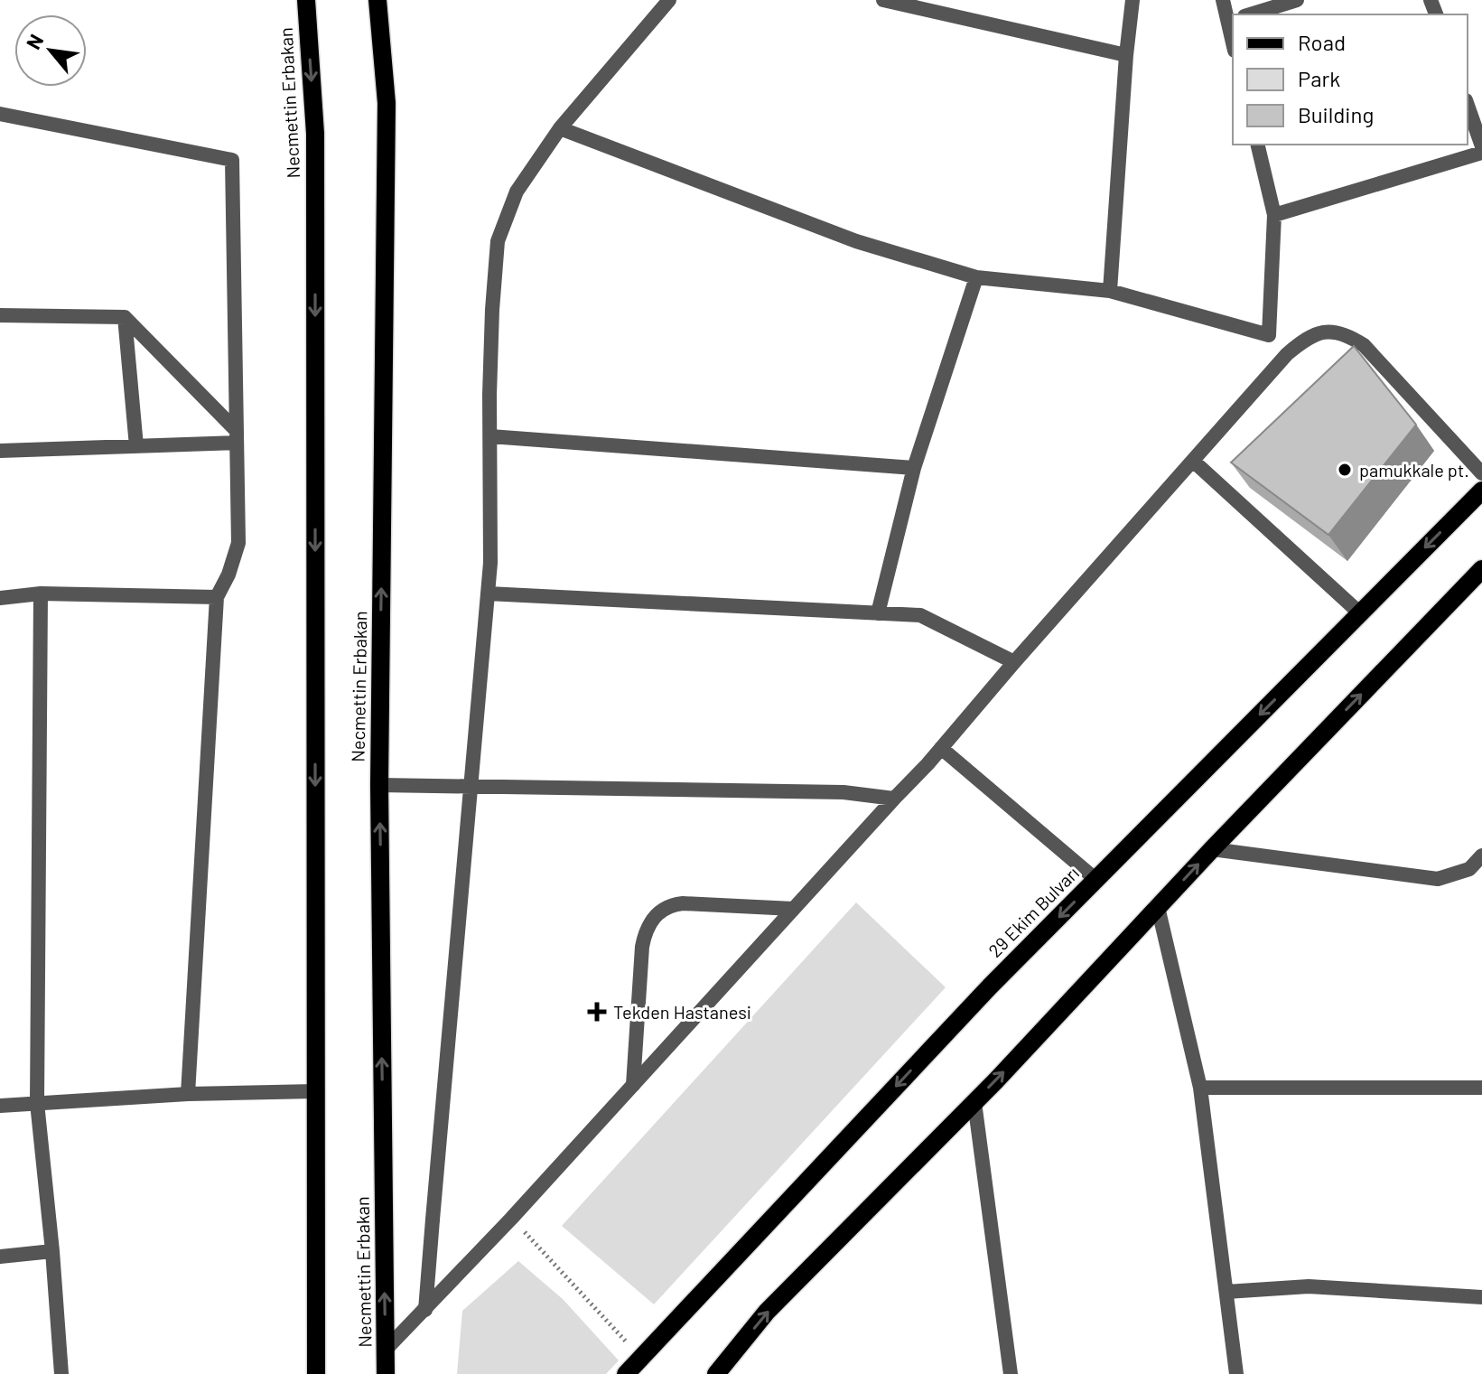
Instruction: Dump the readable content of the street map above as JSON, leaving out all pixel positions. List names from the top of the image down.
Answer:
{
  "streets": {
    "main road": ["Necmettin Erbakan", "29 Ekim Bulvarı"]
  },
  "places": {
    "other": ["pamukkale pt."],
    "health": ["Tekden Hastanesi"]
  },
  "legend": ["Road", "Park", "Building"],
  "north": "top left"
}
